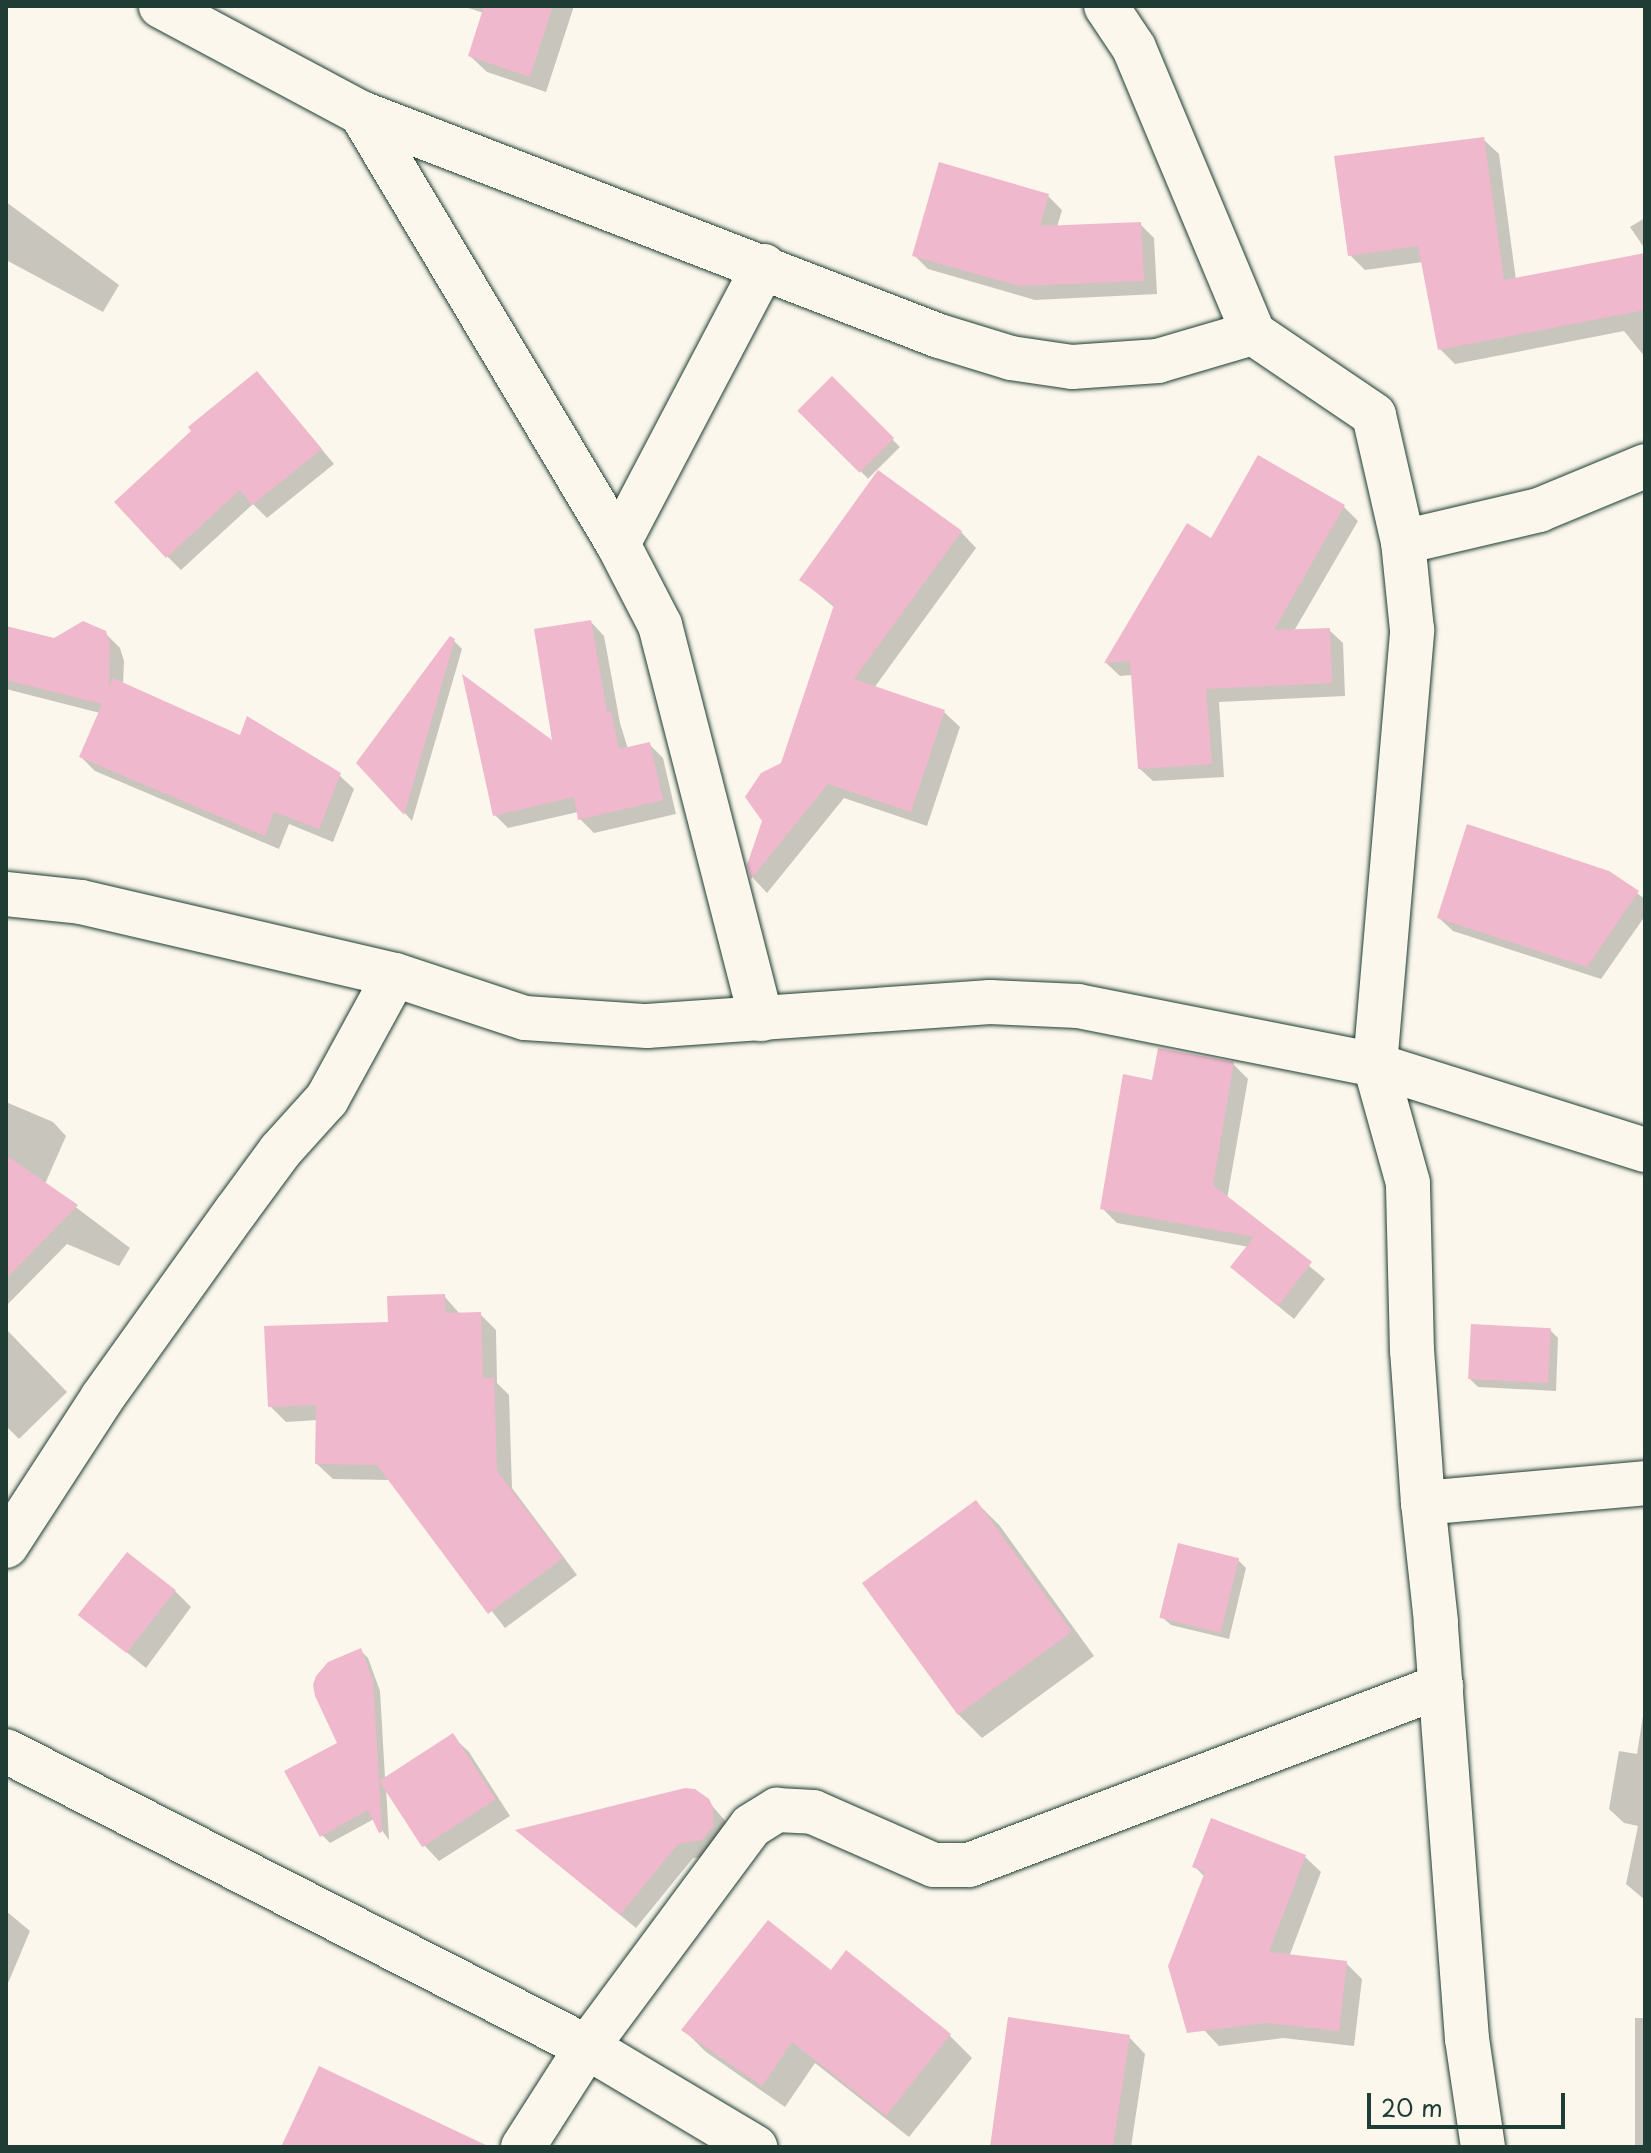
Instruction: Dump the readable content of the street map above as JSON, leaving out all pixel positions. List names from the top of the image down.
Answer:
{
  "scale_bar": "20 m"
}
